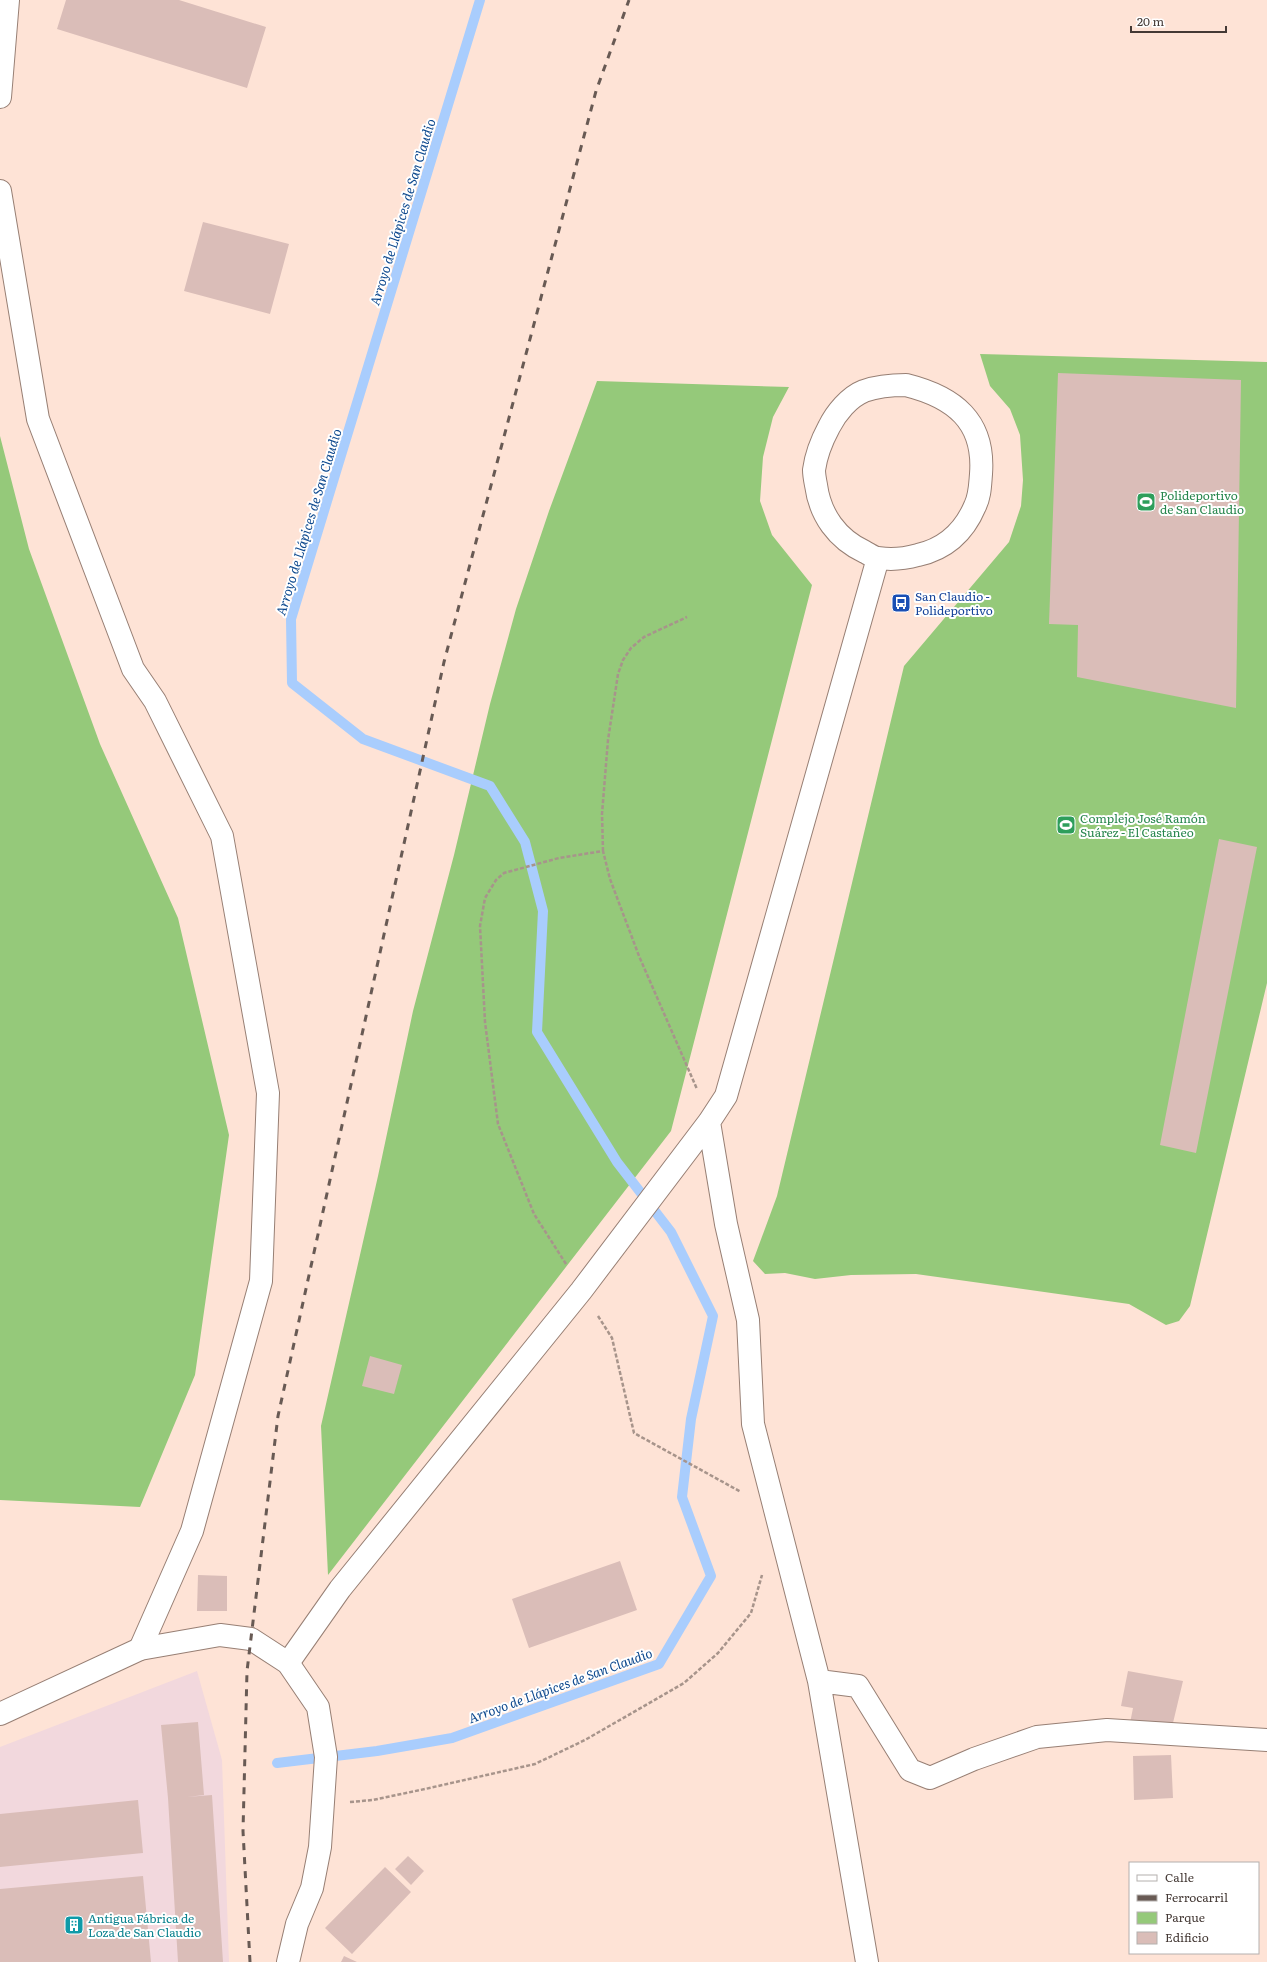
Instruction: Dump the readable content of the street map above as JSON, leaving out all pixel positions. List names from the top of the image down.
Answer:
{
  "water": ["Arroyo de Llápices de San Claudio"],
  "places": {
    "sports": ["Polideportivo de San Claudio", "Complejo José Ramón Suárez - El Castañeo"],
    "bus stop": ["San Claudio - Polideportivo"],
    "building": ["Antigua Fábrica de Loza de San Claudio"]
  },
  "legend": [
    "Calle",
    "Ferrocarril",
    "Parque",
    "Edificio"
  ],
  "scale_bar": "20 m"
}
